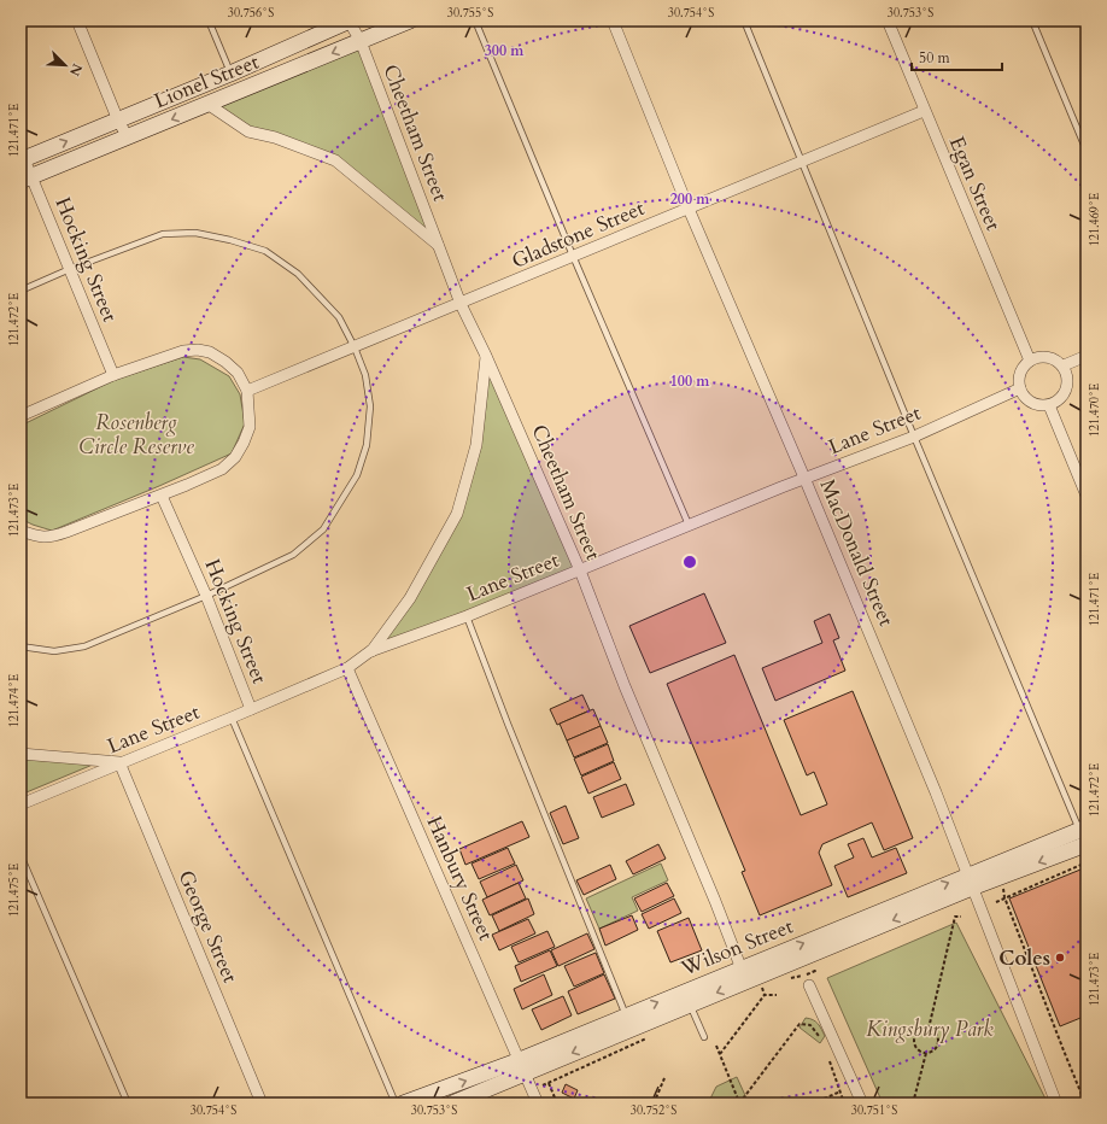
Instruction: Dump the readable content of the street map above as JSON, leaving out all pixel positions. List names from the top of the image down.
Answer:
{
  "streets": {
    "street": [
      "Lionel Street",
      "Cheetham Street",
      "Egan Street",
      "Gladstone Street",
      "Hocking Street",
      "Lane Street",
      "MacDonald Street",
      "Hanbury Street",
      "George Street",
      "Wilson Street"
    ]
  },
  "crossings": [
    ["Lionel Street", "Cheetham Street"],
    ["Lionel Street", "Hocking Street"],
    ["Cheetham Street", "Gladstone Street"],
    ["Cheetham Street", "Lane Street"],
    ["Cheetham Street", "Wilson Street"],
    ["Egan Street", "Gladstone Street"],
    ["Egan Street", "Lane Street"],
    ["Gladstone Street", "MacDonald Street"],
    ["Hocking Street", "Lane Street"],
    ["Lane Street", "MacDonald Street"],
    ["Lane Street", "Hanbury Street"],
    ["Lane Street", "George Street"],
    ["MacDonald Street", "Wilson Street"],
    ["Hanbury Street", "Wilson Street"]
  ],
  "parks": ["Rosenberg Circle Reserve", "Kingsbury Park"],
  "places": ["Coles"],
  "scale_bar": "50 m",
  "north": "bottom right",
  "coordinates": [
    "30.756°S",
    "30.755°S",
    "30.754°S",
    "30.753°S",
    "121.471°E",
    "121.469°E",
    "121.472°E",
    "121.470°E",
    "121.473°E",
    "121.474°E",
    "121.475°E",
    "30.752°S",
    "30.751°S"
  ],
  "rings": ["300 m", "200 m", "100 m"]
}
